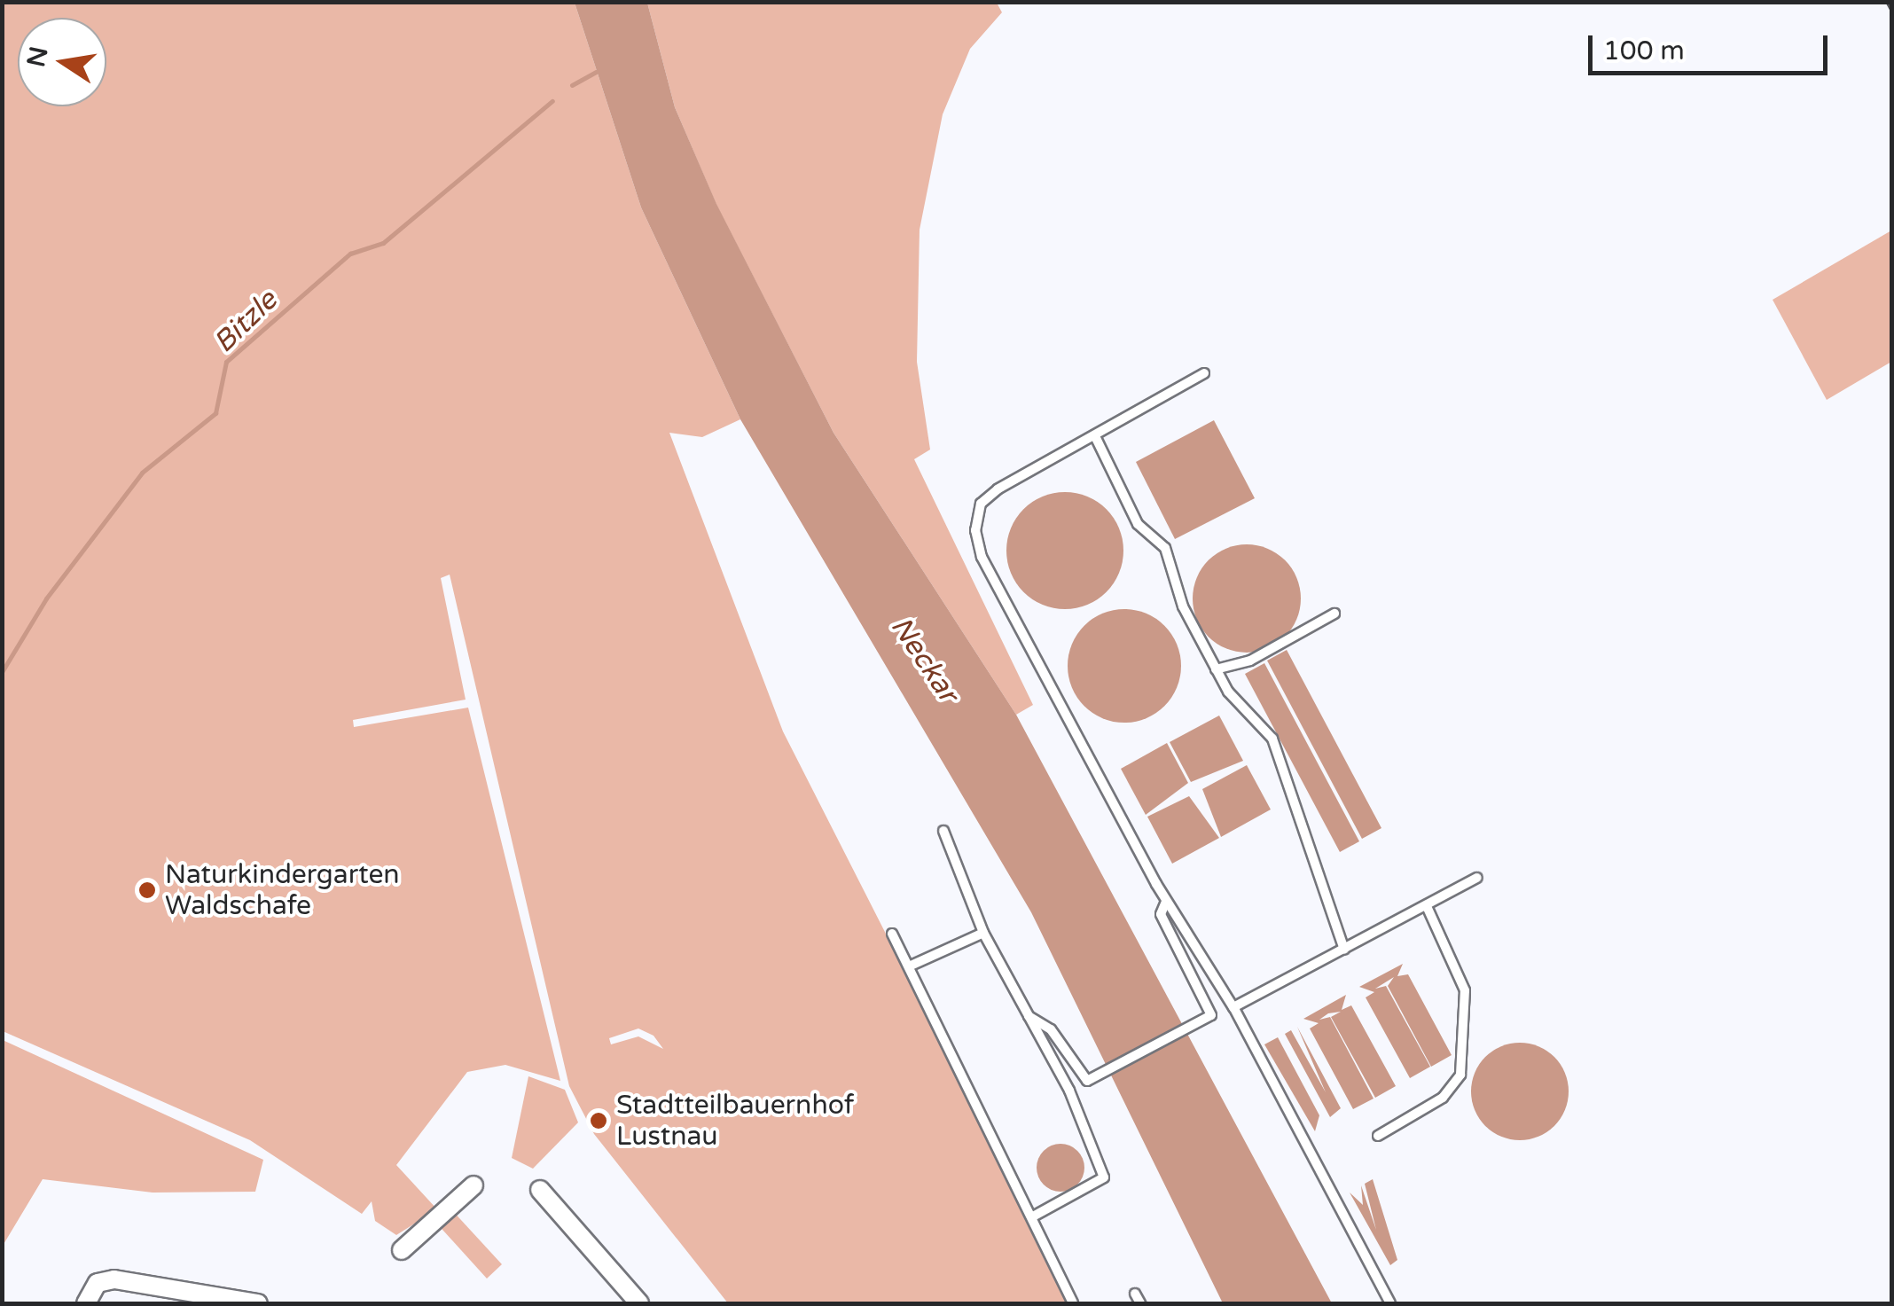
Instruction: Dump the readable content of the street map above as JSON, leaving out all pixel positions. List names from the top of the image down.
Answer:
{
  "water": ["Bitzle", "Neckar"],
  "places": ["Naturkindergarten Waldschafe", "Stadtteilbauernhof Lustnau"],
  "scale_bar": "100 m",
  "north": "left"
}
